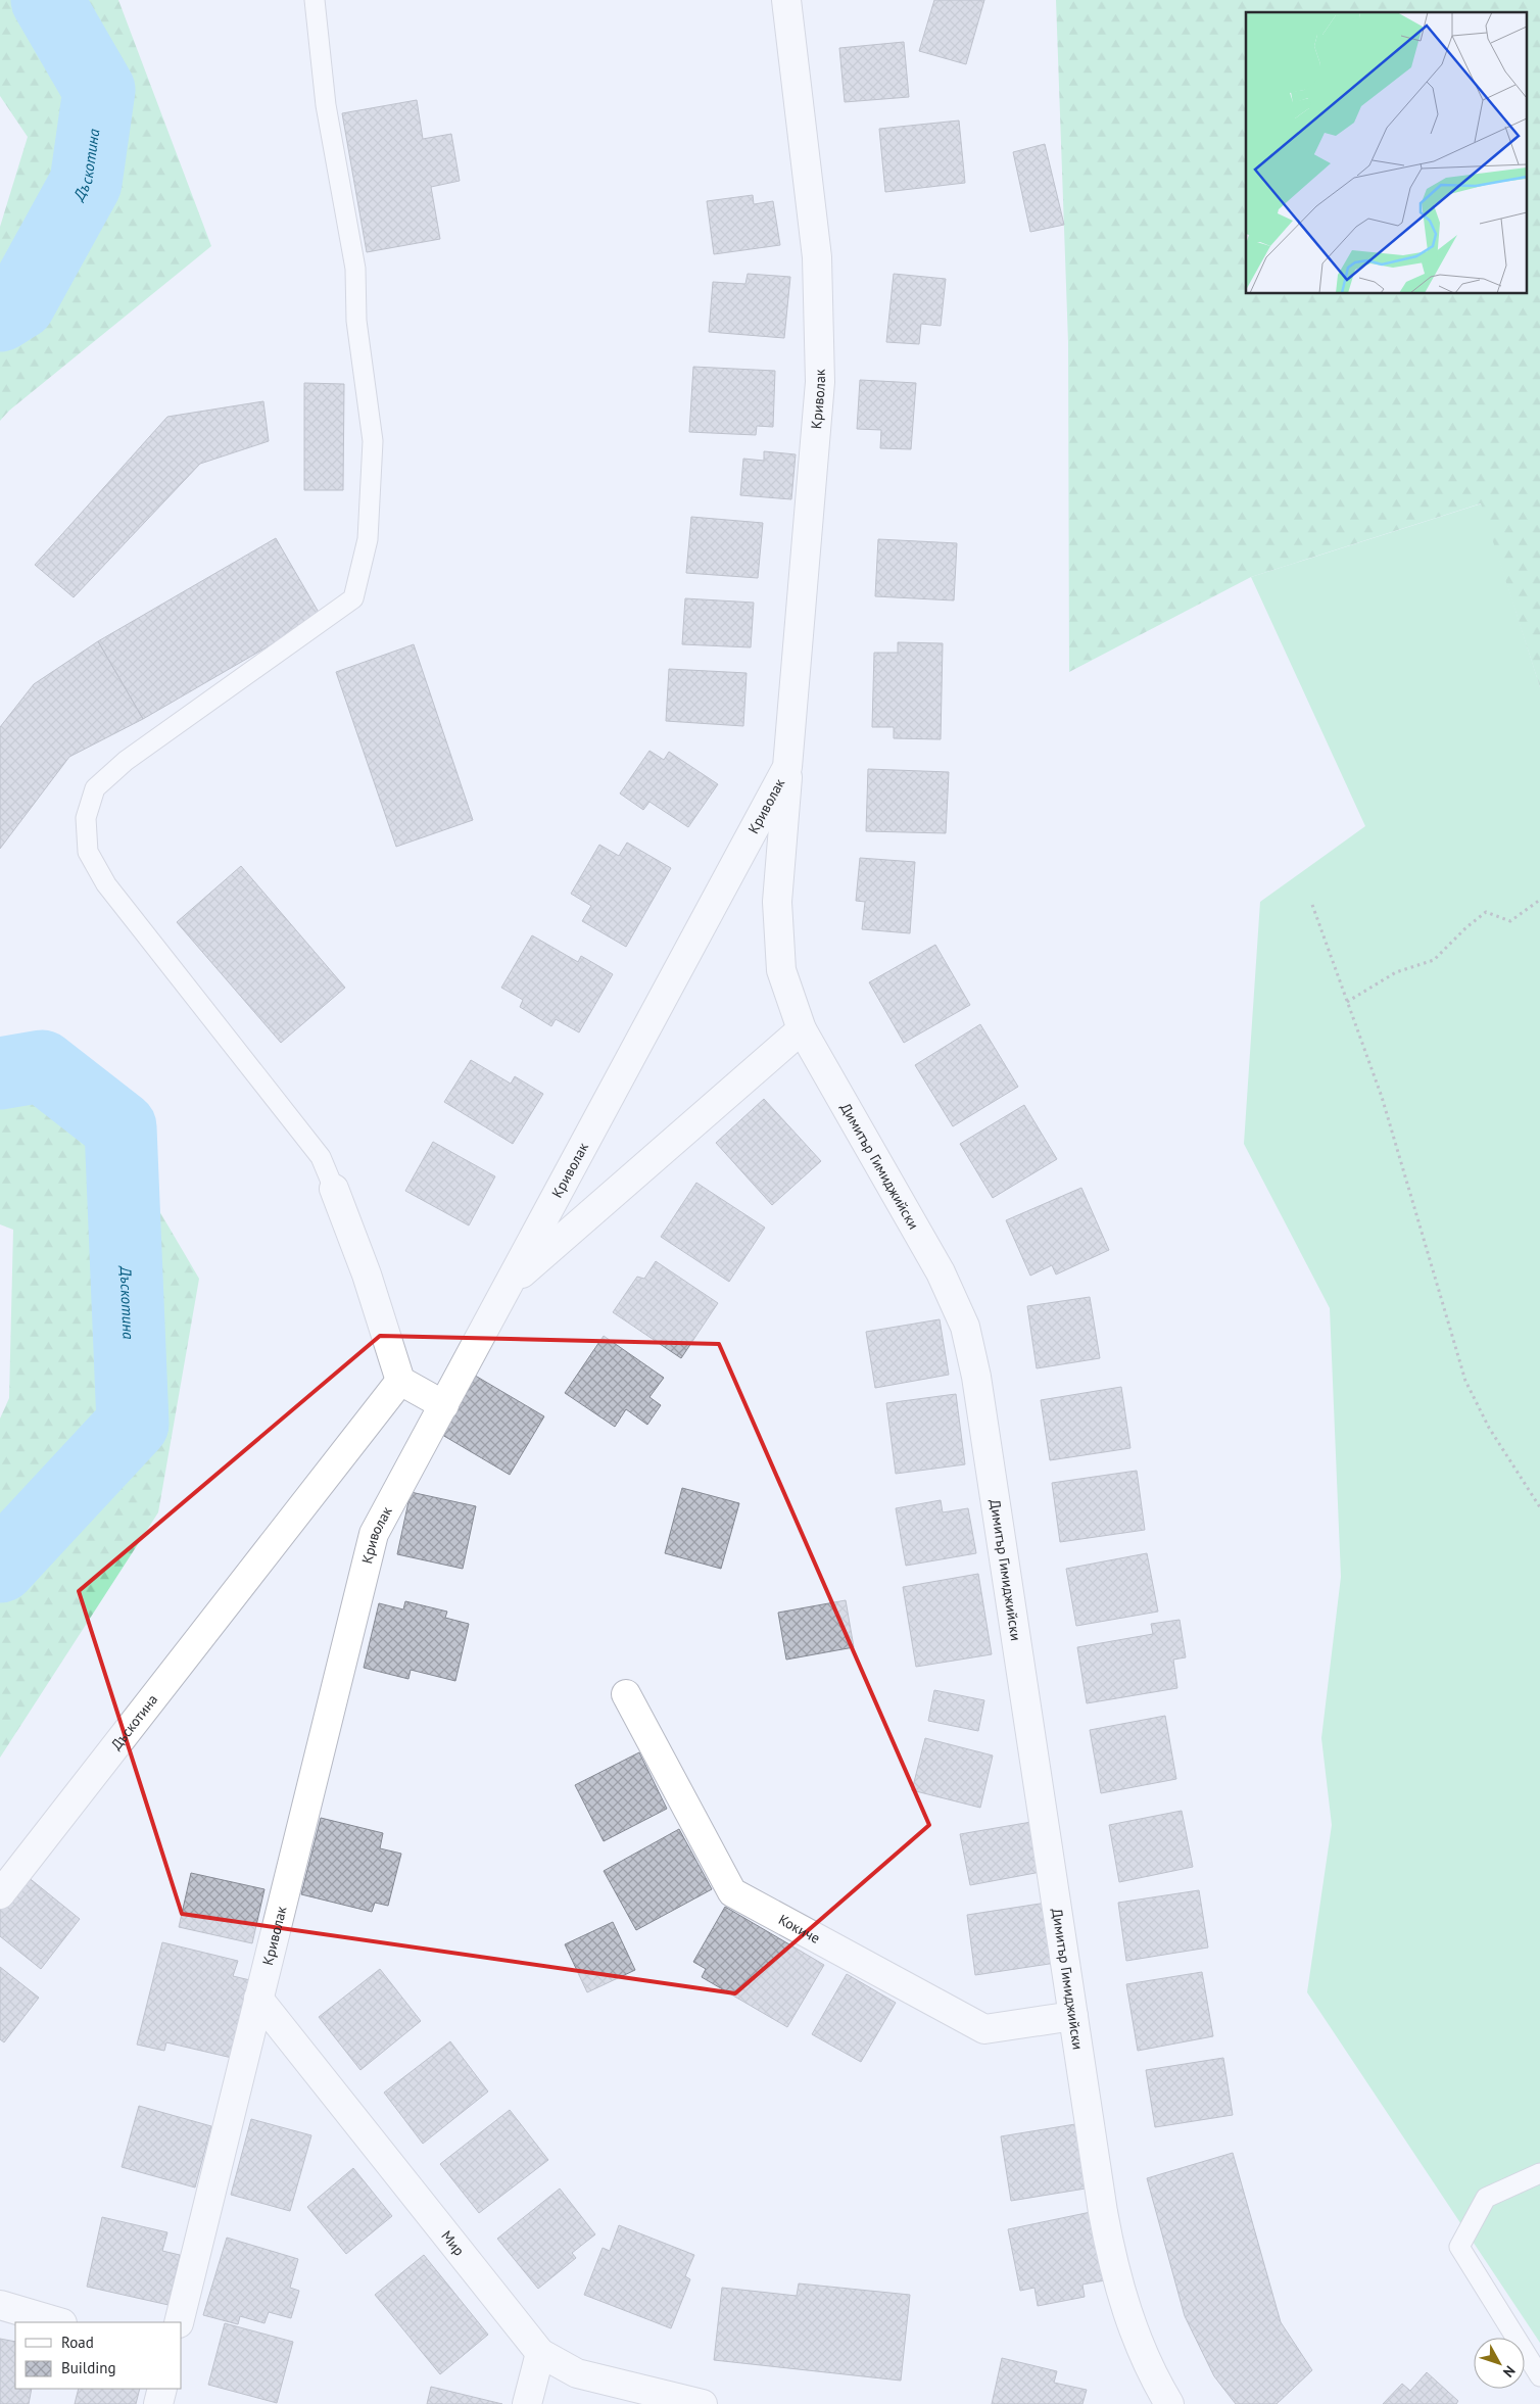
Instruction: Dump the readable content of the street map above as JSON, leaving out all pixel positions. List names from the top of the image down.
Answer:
{
  "streets": {
    "street": [
      "Криволак",
      "Димитър Гимиджийски",
      "Дъскотина",
      "Кокиче",
      "Мир"
    ]
  },
  "crossings": [
    ["Криволак", "Димитър Гимиджийски"],
    ["Криволак", "Мир"],
    ["Димитър Гимиджийски", "Кокиче"]
  ],
  "water": ["Дъскотина"],
  "legend": ["Road", "Building"],
  "north": "bottom right"
}
